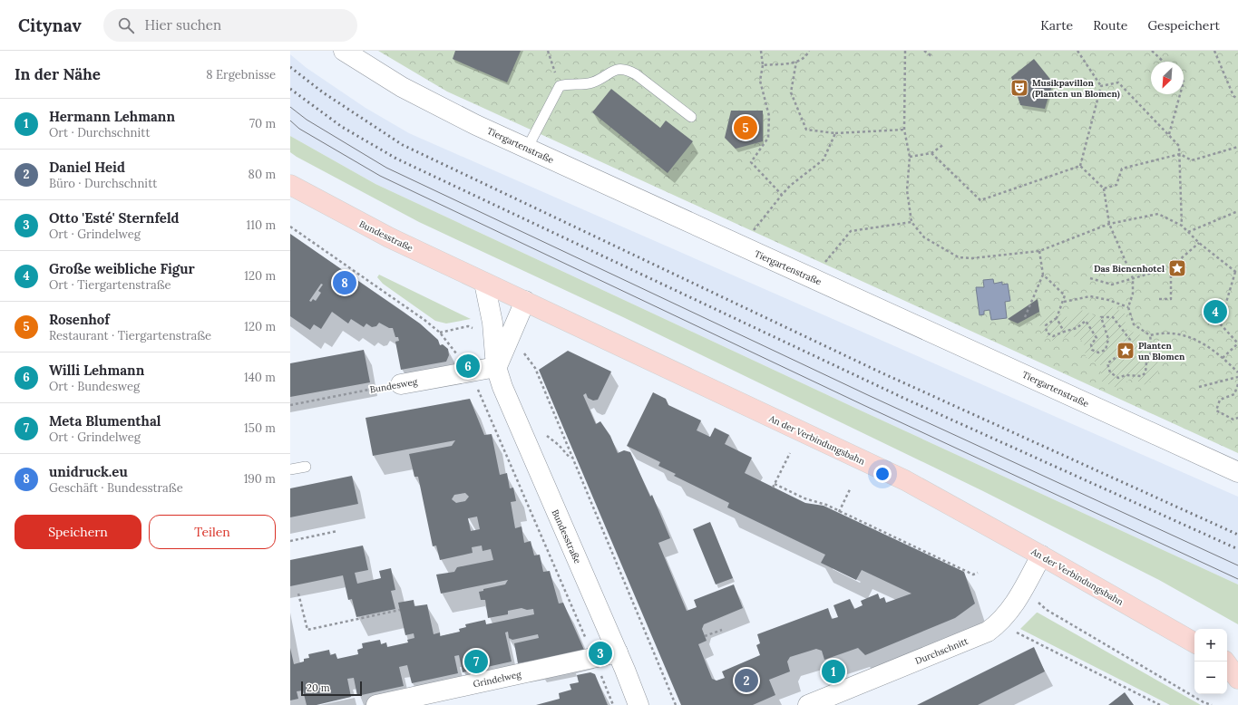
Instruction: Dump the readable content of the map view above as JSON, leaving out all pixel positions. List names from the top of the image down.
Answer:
{
  "streets": {
    "main road": ["Bundesstraße", "An der Verbindungsbahn"],
    "street": [
      "Tiergartenstraße",
      "Bundesweg",
      "Durchschnitt",
      "Grindelweg"
    ]
  },
  "crossings": [
    ["Bundesstraße", "Bundesweg"],
    ["Bundesstraße", "An der Verbindungsbahn"],
    ["Bundesstraße", "Grindelweg"],
    ["An der Verbindungsbahn", "Durchschnitt"]
  ],
  "places": {
    "theatre": ["Musikpavillon (Planten un Blomen)"],
    "place": ["Das Bienenhotel", "Planten un Blomen"]
  },
  "scale_bar": "20 m",
  "north": "bottom left",
  "page": {
    "header": "Citynav",
    "search": "Hier suchen",
    "nav": ["Karte", "Route", "Gespeichert"],
    "heading": ["In der Nähe", "8 Ergebnisse"],
    "list": [
      {
        "mark": "1",
        "name": "Hermann Lehmann",
        "note": "Ort · Durchschnitt",
        "value": "70 m"
      },
      {
        "mark": "2",
        "name": "Daniel Heid",
        "note": "Büro · Durchschnitt",
        "value": "80 m"
      },
      {
        "mark": "3",
        "name": "Otto 'Esté' Sternfeld",
        "note": "Ort · Grindelweg",
        "value": "110 m"
      },
      {
        "mark": "4",
        "name": "Große weibliche Figur",
        "note": "Ort · Tiergartenstraße",
        "value": "120 m"
      },
      {
        "mark": "5",
        "name": "Rosenhof",
        "note": "Restaurant · Tiergartenstraße",
        "value": "120 m"
      },
      {
        "mark": "6",
        "name": "Willi Lehmann",
        "note": "Ort · Bundesweg",
        "value": "140 m"
      },
      {
        "mark": "7",
        "name": "Meta Blumenthal",
        "note": "Ort · Grindelweg",
        "value": "150 m"
      },
      {
        "mark": "8",
        "name": "unidruck.eu",
        "note": "Geschäft · Bundesstraße",
        "value": "190 m"
      }
    ],
    "pins": [
      "5",
      "8",
      "4",
      "6",
      "3",
      "7",
      "1",
      "2"
    ],
    "buttons": ["Speichern", "Teilen"],
    "map_buttons": ["+", "−"],
    "scale": "20 m"
  }
}
